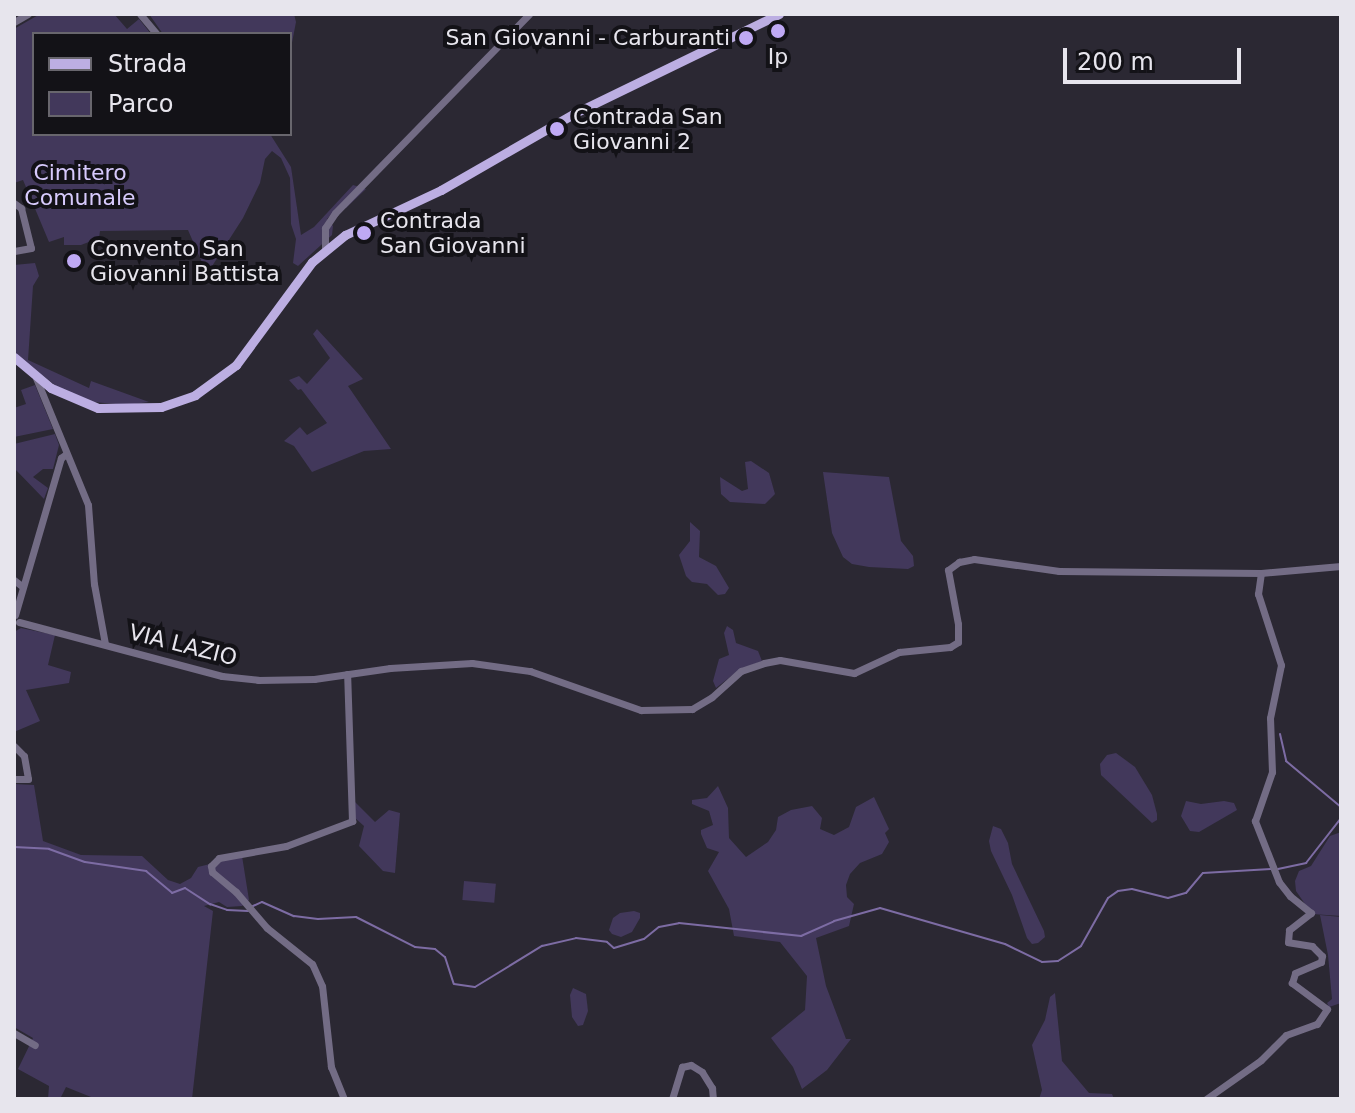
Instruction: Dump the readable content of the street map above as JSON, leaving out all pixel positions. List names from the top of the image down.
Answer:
{
  "streets": {
    "street": ["VIA LAZIO"]
  },
  "parks": ["Cimitero Comunale"],
  "places": [
    "Ip",
    "San Giovanni - Carburanti",
    "Contrada San Giovanni 2",
    "Contrada San Giovanni",
    "Convento San Giovanni Battista"
  ],
  "legend": ["Strada", "Parco"],
  "scale_bar": "200 m"
}
